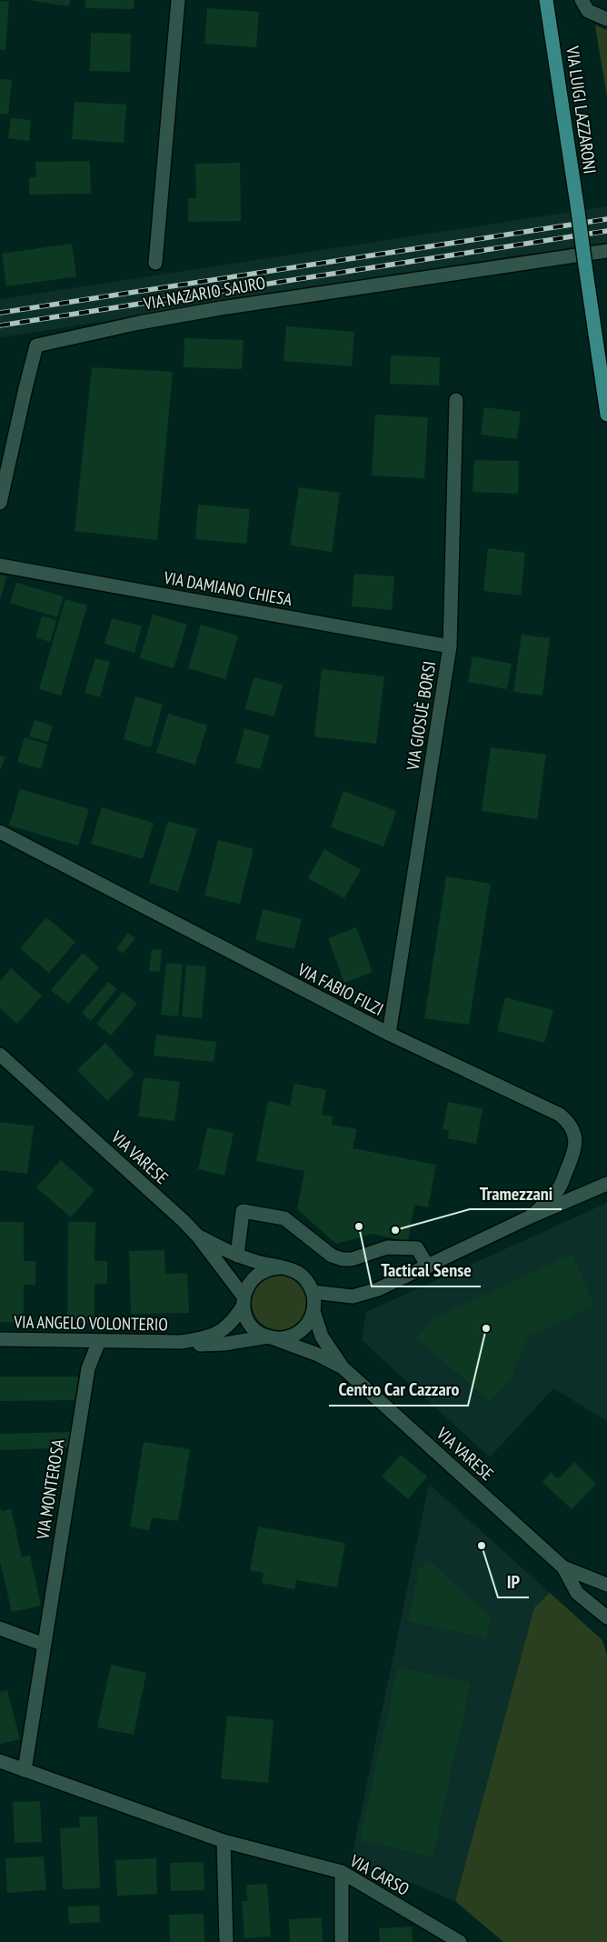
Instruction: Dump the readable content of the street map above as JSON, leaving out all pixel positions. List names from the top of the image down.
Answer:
{
  "streets": {
    "main road": ["VIA LUIGI LAZZARONI"],
    "street": [
      "VIA NAZARIO SAURO",
      "VIA DAMIANO CHIESA",
      "VIA GIOSUÈ BORSI",
      "VIA FABIO FILZI",
      "VIA VARESE",
      "VIA ANGELO VOLONTERIO",
      "VIA MONTEROSA",
      "VIA CARSO"
    ]
  },
  "crossings": [
    ["VIA DAMIANO CHIESA", "VIA GIOSUÈ BORSI"],
    ["VIA GIOSUÈ BORSI", "VIA FABIO FILZI"],
    ["VIA VARESE", "VIA ANGELO VOLONTERIO"],
    ["VIA ANGELO VOLONTERIO", "VIA MONTEROSA"],
    ["VIA MONTEROSA", "VIA CARSO"]
  ],
  "places": [
    "Tactical Sense",
    "Tramezzani",
    "Centro Car Cazzaro",
    "IP"
  ]
}
